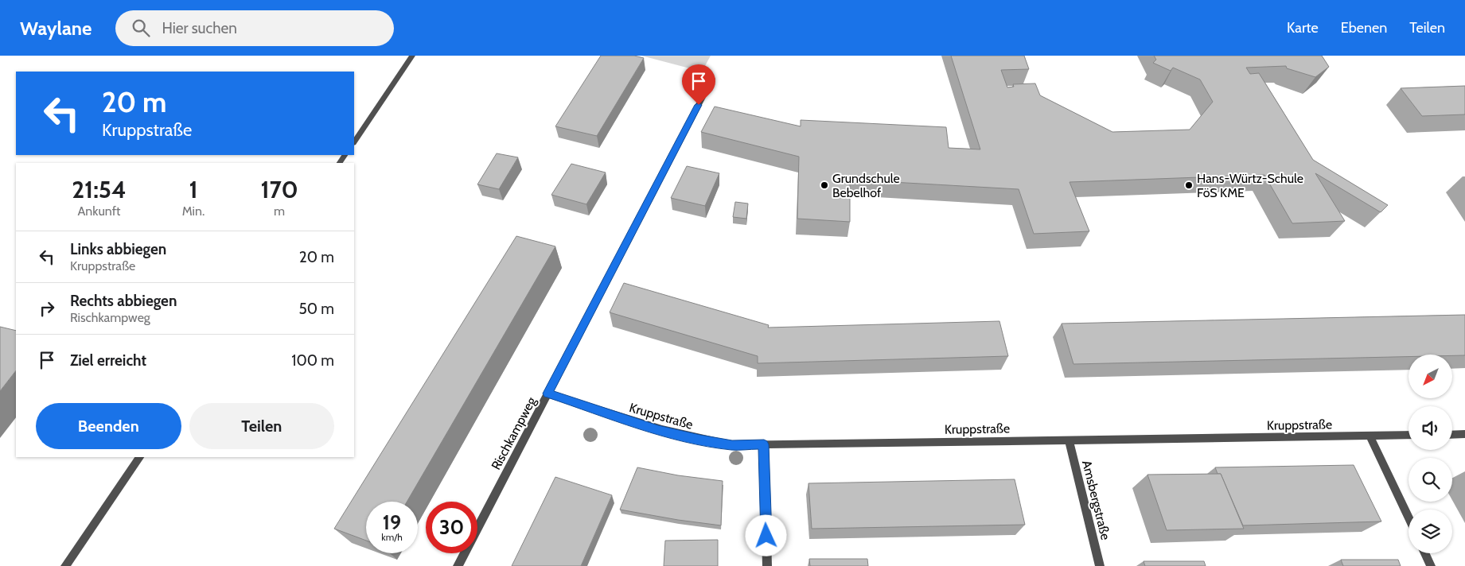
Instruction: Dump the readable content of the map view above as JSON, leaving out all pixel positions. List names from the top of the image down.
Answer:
{
  "streets": {
    "street": ["Kruppstraße", "Rischkampweg", "Amsbergstraße"]
  },
  "crossings": [
    ["Kruppstraße", "Rischkampweg"],
    ["Kruppstraße", "Amsbergstraße"]
  ],
  "places": ["Grundschule Bebelhof", "Hans-Würtz-Schule FöS KME"],
  "north": "bottom left",
  "page": {
    "header": "Waylane",
    "search": "Hier suchen",
    "nav": ["Karte", "Ebenen", "Teilen"],
    "turn": ["20 m", "Kruppstraße"],
    "eta": [
      "21:54",
      "Ankunft",
      "1",
      "Min.",
      "170",
      "m"
    ],
    "list": [
      {
        "name": "Links abbiegen",
        "note": "Kruppstraße",
        "value": "20 m"
      },
      {
        "name": "Rechts abbiegen",
        "note": "Rischkampweg",
        "value": "50 m"
      },
      {
        "name": "Ziel erreicht",
        "value": "100 m"
      }
    ],
    "buttons": ["Beenden", "Teilen"],
    "speed": "19 km/h",
    "limit": "30"
  }
}
